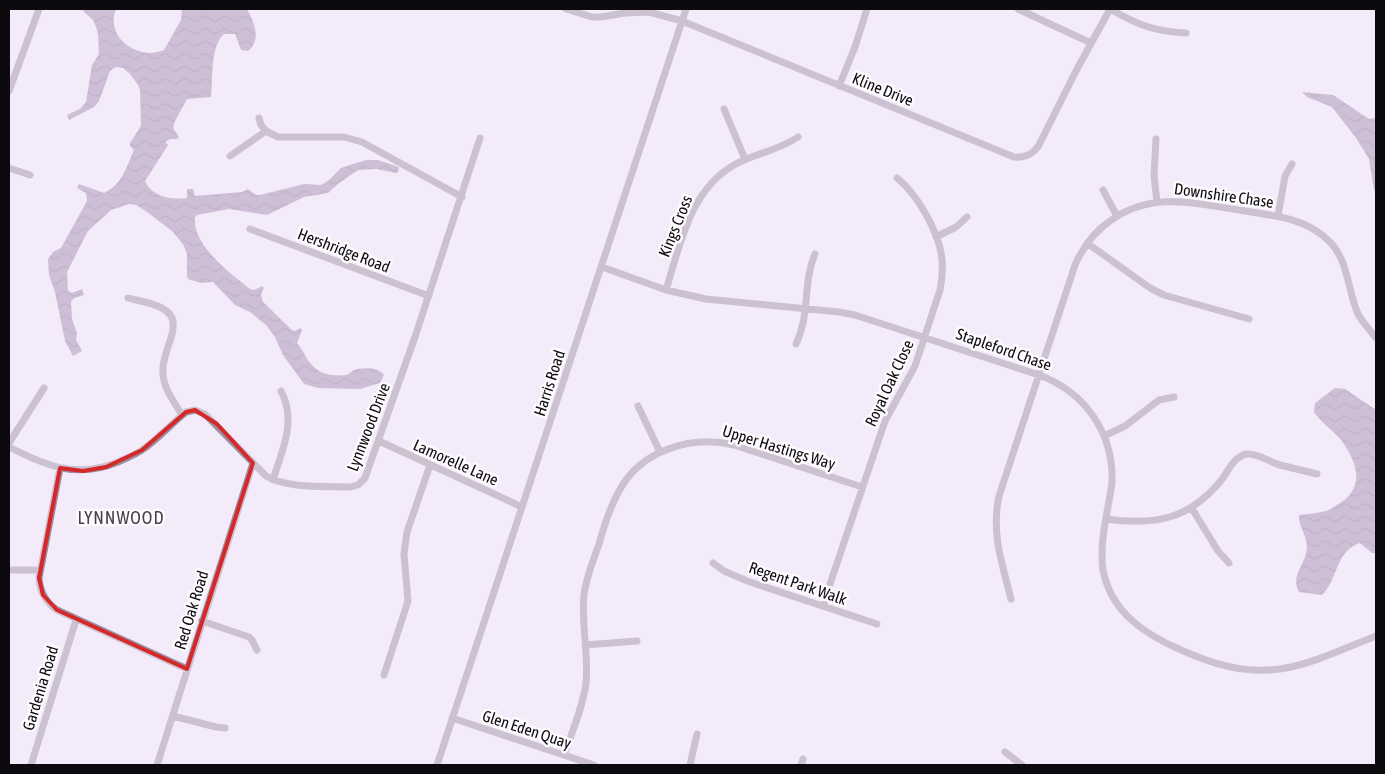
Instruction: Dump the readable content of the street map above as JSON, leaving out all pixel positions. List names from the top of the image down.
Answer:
{
  "streets": {
    "street": [
      "Kline Drive",
      "Downshire Chase",
      "Kings Cross",
      "Hershridge Road",
      "Stapleford Chase",
      "Harris Road",
      "Royal Oak Close",
      "Lynnwood Drive",
      "Upper Hastings Way",
      "Lamorelle Lane",
      "Regent Park Walk",
      "Red Oak Road",
      "Gardenia Road",
      "Glen Eden Quay"
    ]
  },
  "crossings": [
    ["Kline Drive", "Harris Road"],
    ["Downshire Chase", "Stapleford Chase"],
    ["Kings Cross", "Stapleford Chase"],
    ["Hershridge Road", "Lynnwood Drive"],
    ["Stapleford Chase", "Harris Road"],
    ["Stapleford Chase", "Royal Oak Close"],
    ["Harris Road", "Lamorelle Lane"],
    ["Harris Road", "Glen Eden Quay"],
    ["Royal Oak Close", "Upper Hastings Way"],
    ["Royal Oak Close", "Regent Park Walk"],
    ["Lynnwood Drive", "Lamorelle Lane"],
    ["Upper Hastings Way", "Glen Eden Quay"]
  ],
  "districts": ["LYNNWOOD"]
}
